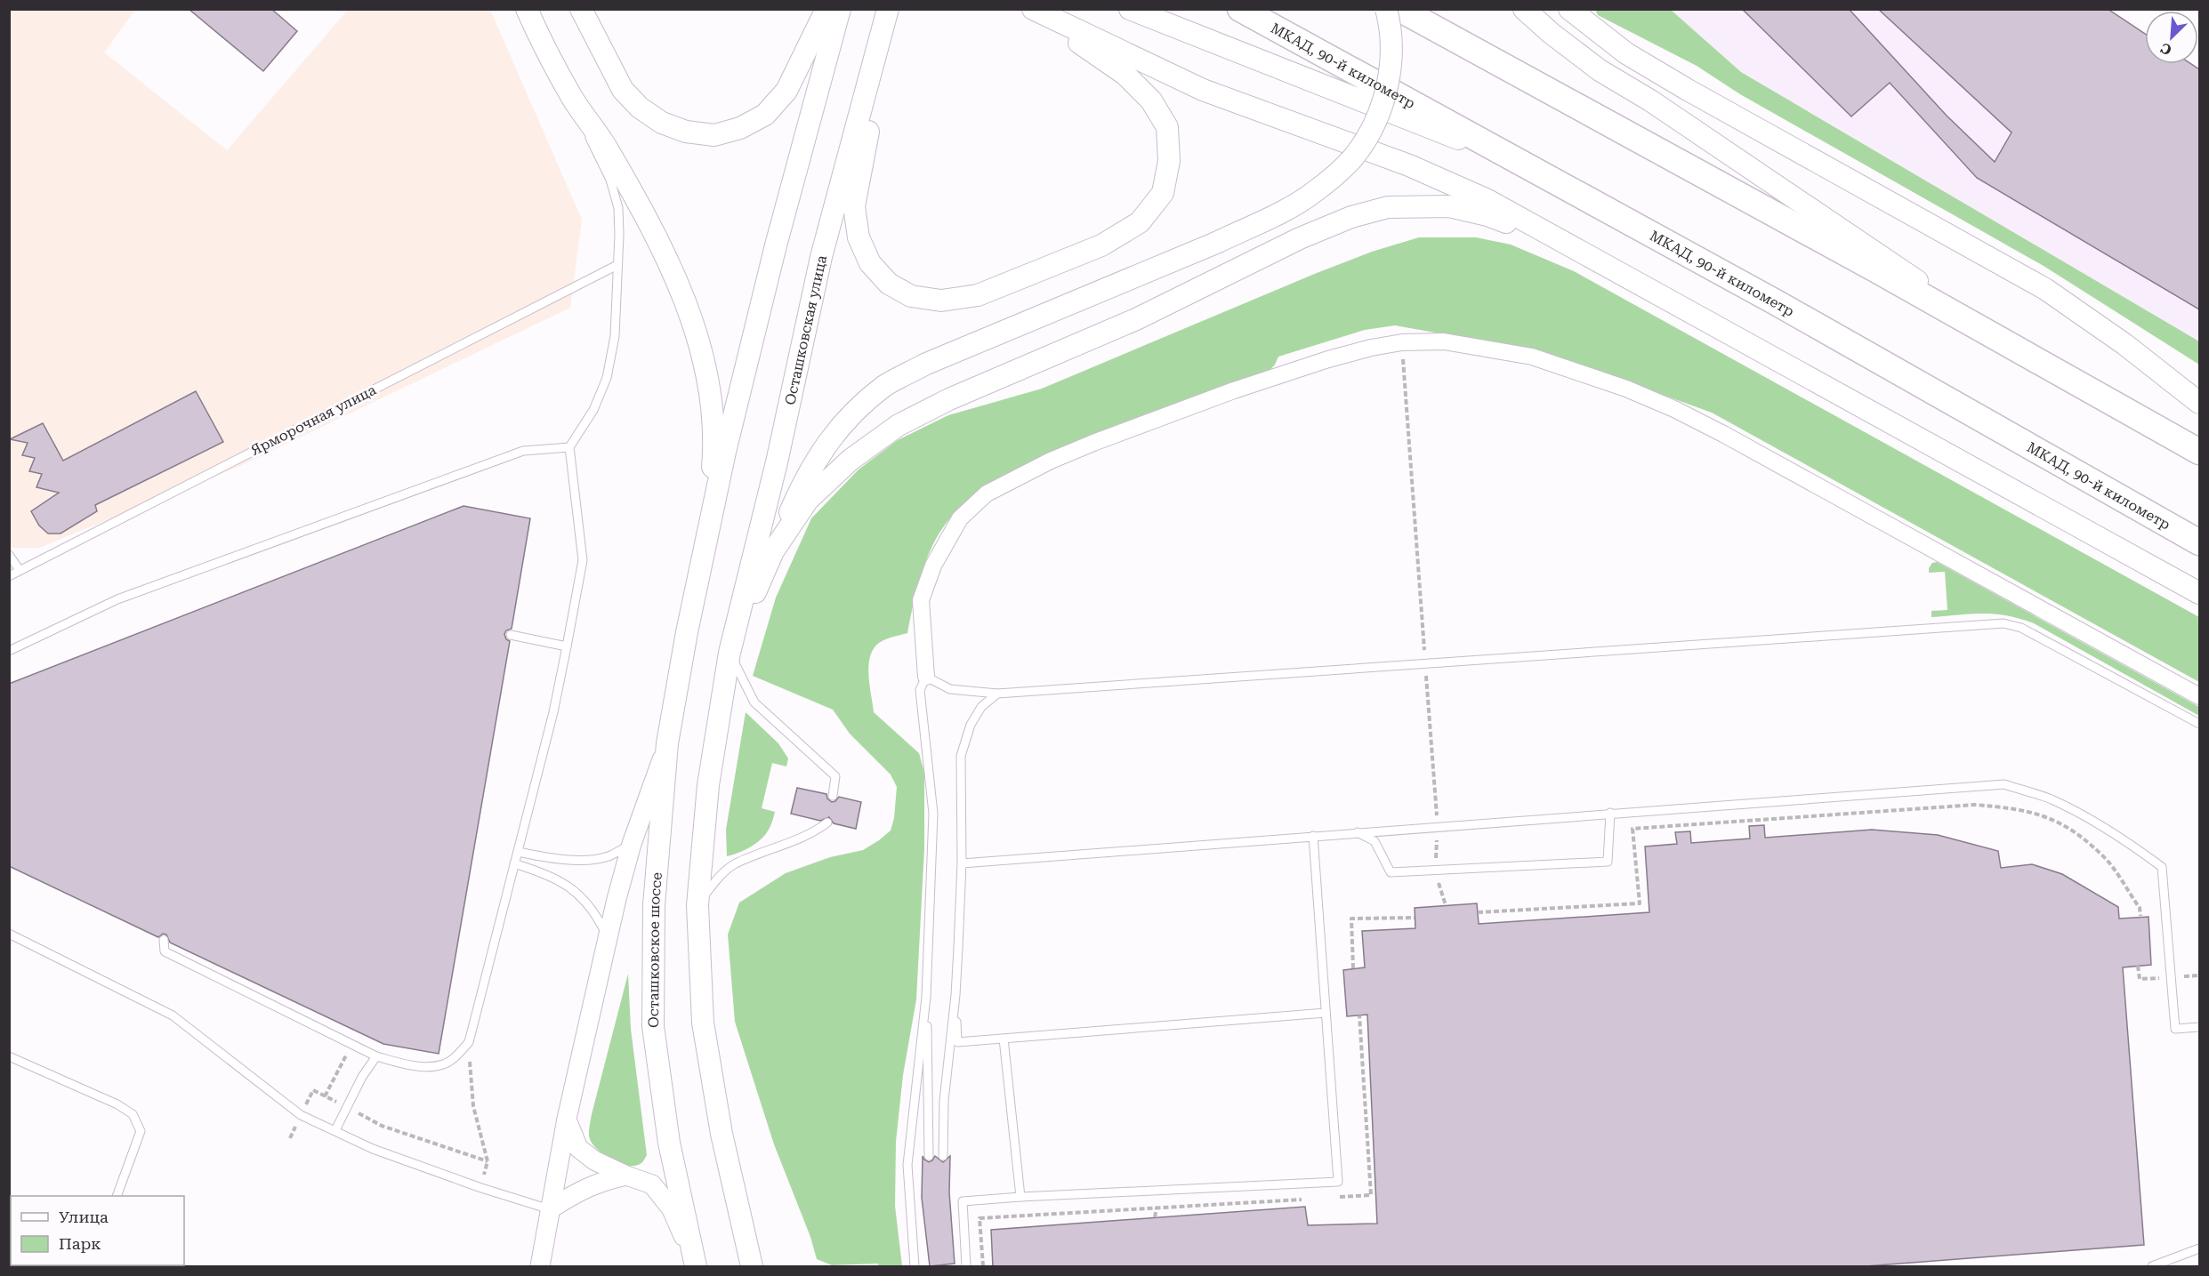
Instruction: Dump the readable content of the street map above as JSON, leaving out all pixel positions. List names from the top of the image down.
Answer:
{
  "streets": {
    "highway": ["МКАД, 90-й километр"],
    "main road": ["Осташковская улица", "Осташковское шоссе"],
    "lane": ["Ярморочная улица"]
  },
  "legend": ["Улица", "Парк"],
  "north": "bottom left"
}
